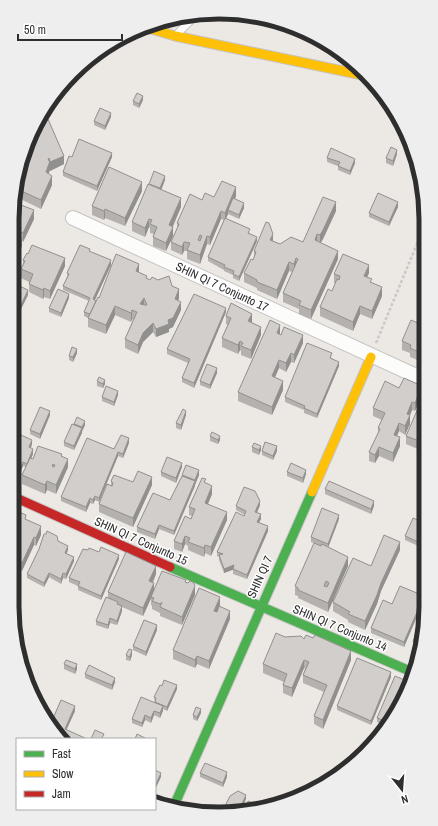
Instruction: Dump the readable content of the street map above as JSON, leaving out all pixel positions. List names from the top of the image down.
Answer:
{
  "streets": {
    "street": [
      "SHIN QI 7 Conjunto 17",
      "SHIN QI 7 Conjunto 15",
      "SHIN QI 7",
      "SHIN QI 7 Conjunto 14"
    ]
  },
  "crossings": [
    ["SHIN QI 7 Conjunto 17", "SHIN QI 7"],
    ["SHIN QI 7 Conjunto 15", "SHIN QI 7"],
    ["SHIN QI 7 Conjunto 15", "SHIN QI 7 Conjunto 14"],
    ["SHIN QI 7", "SHIN QI 7 Conjunto 14"]
  ],
  "legend": ["Fast", "Slow", "Jam"],
  "scale_bar": "50 m",
  "north": "bottom"
}
